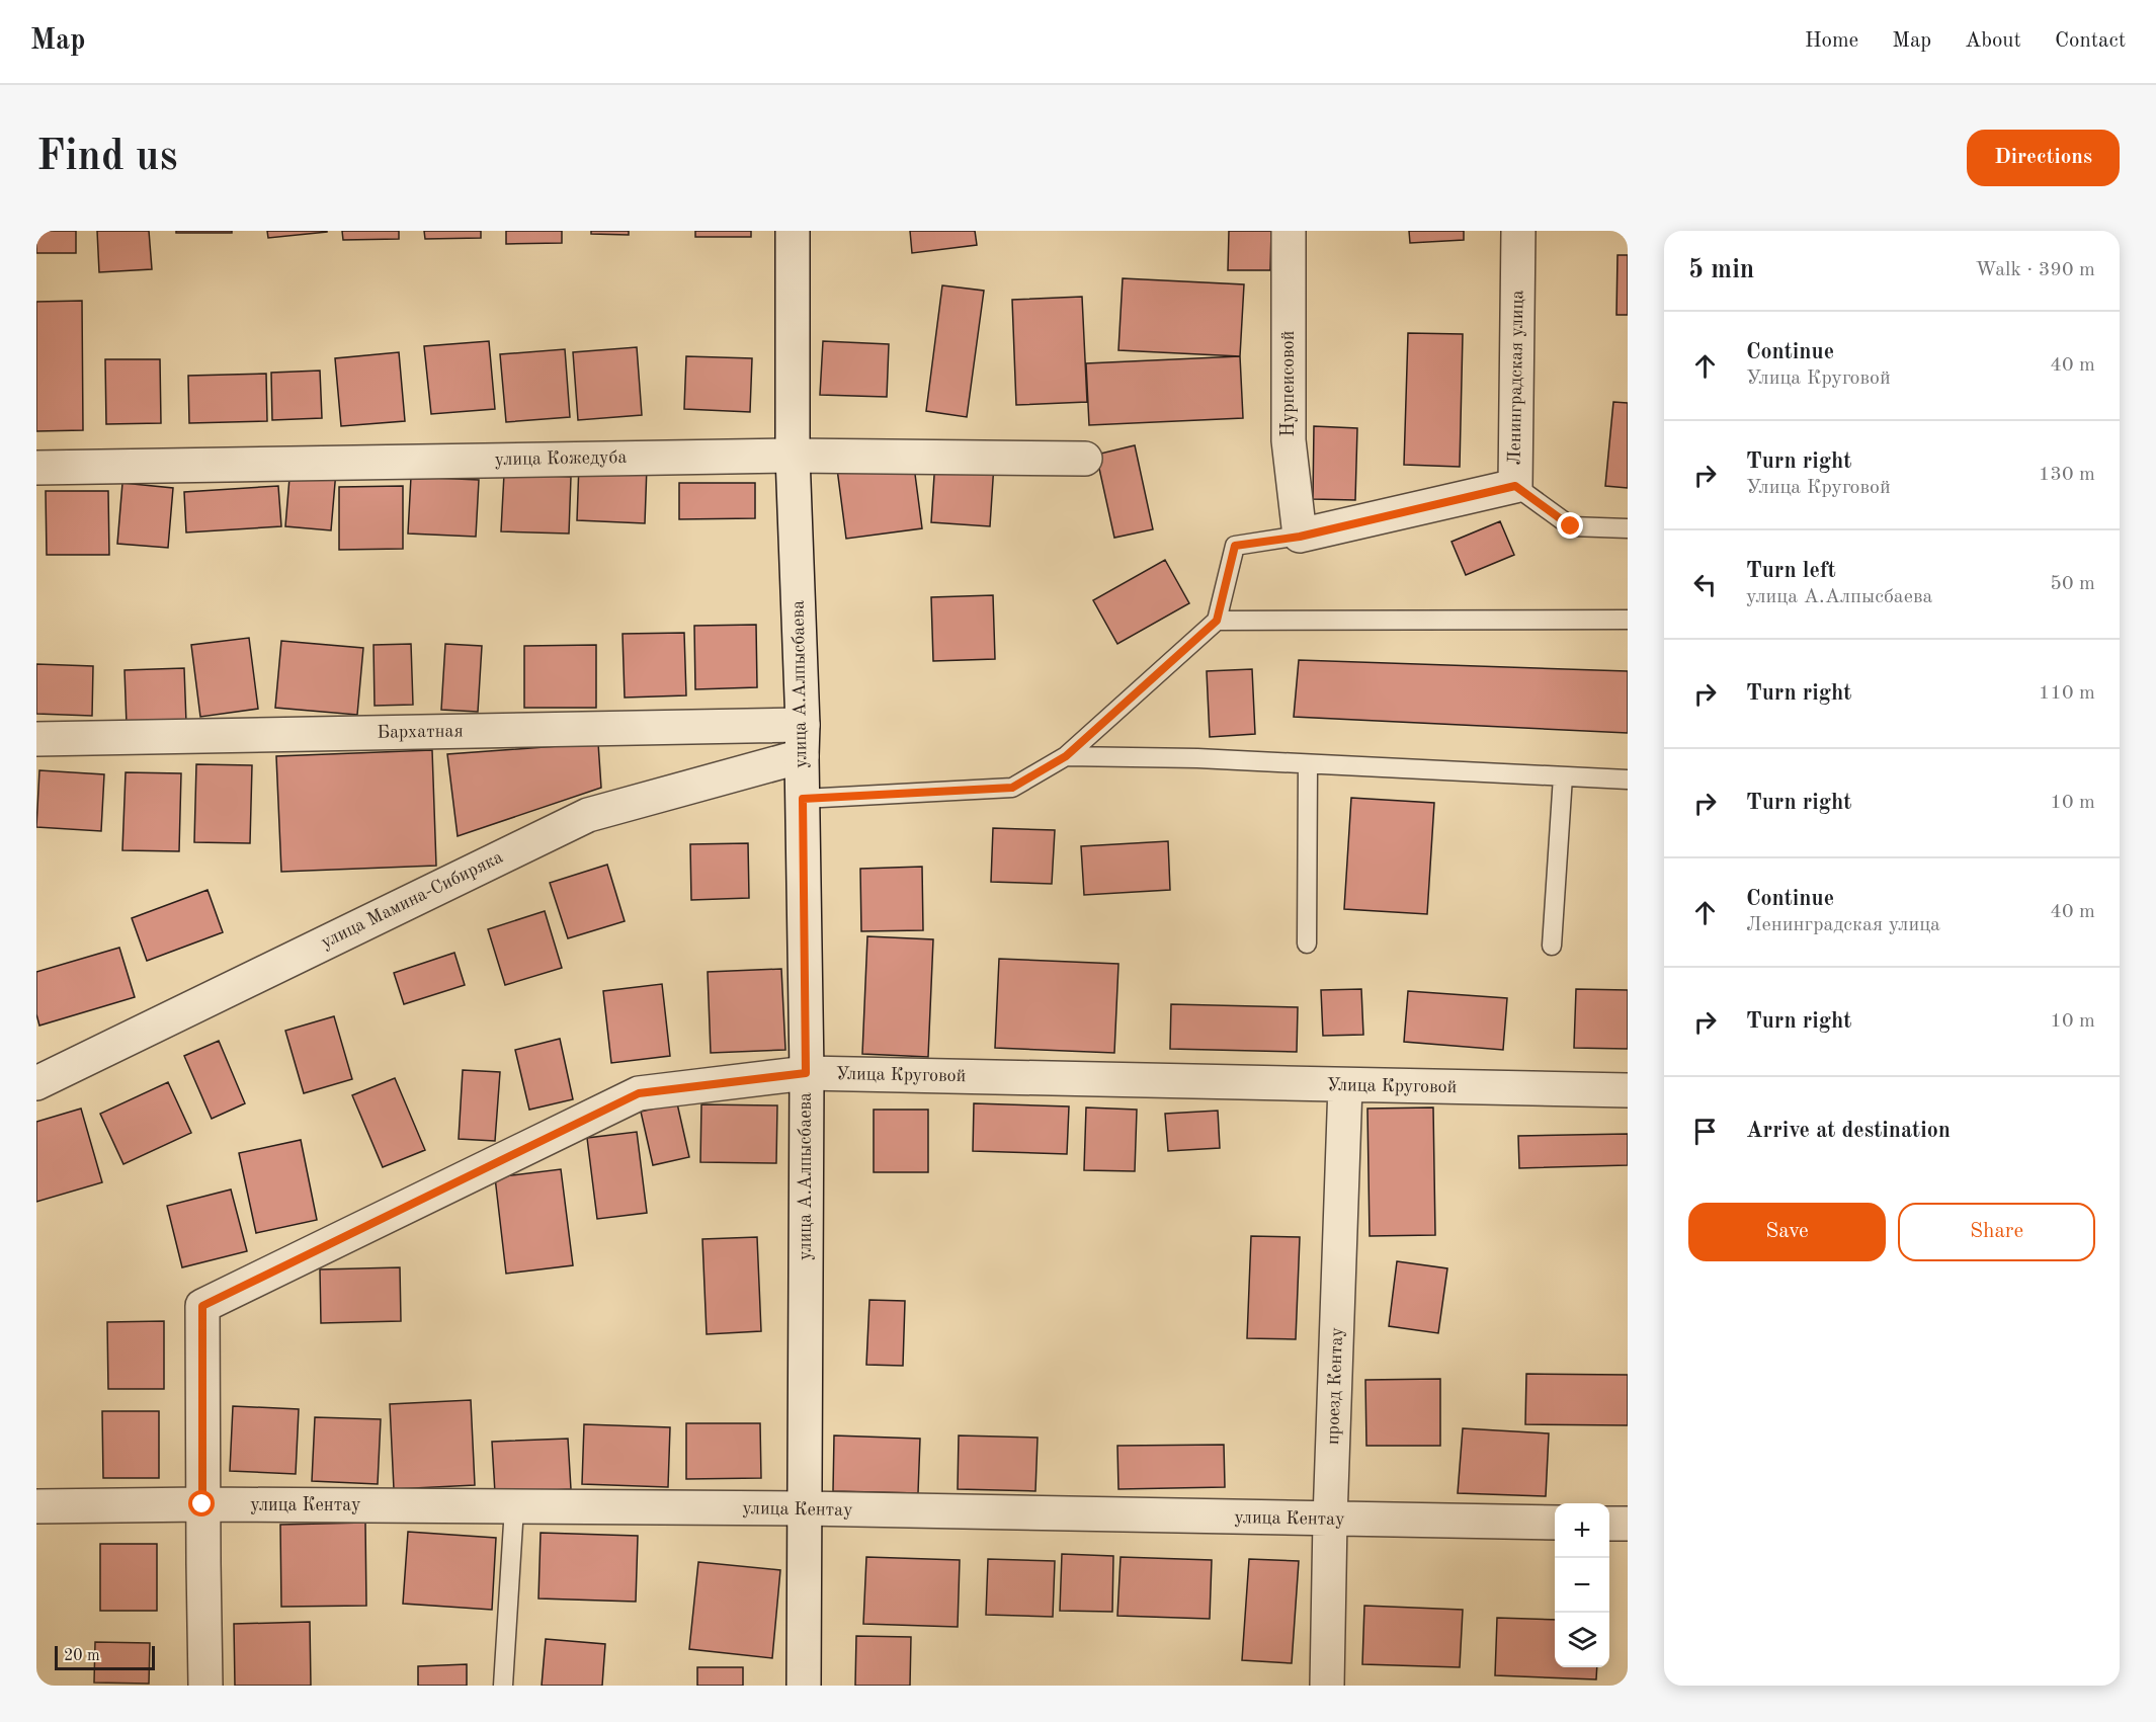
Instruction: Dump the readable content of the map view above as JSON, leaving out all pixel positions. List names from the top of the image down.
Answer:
{
  "streets": {
    "street": [
      "Ленинградская улица",
      "Нурпеисовой",
      "улица Кожедуба",
      "улица А.Алпысбаева",
      "Бархатная",
      "улица Мамина-Сибиряка",
      "Улица Круговой",
      "проезд Кентау",
      "улица Кентау"
    ]
  },
  "crossings": [
    ["Ленинградская улица", "Нурпеисовой"],
    ["улица Кожедуба", "улица А.Алпысбаева"],
    ["улица А.Алпысбаева", "Бархатная"],
    ["улица А.Алпысбаева", "улица Мамина-Сибиряка"],
    ["улица А.Алпысбаева", "Улица Круговой"],
    ["улица А.Алпысбаева", "улица Кентау"],
    ["Бархатная", "улица Мамина-Сибиряка"],
    ["Улица Круговой", "проезд Кентау"],
    ["Улица Круговой", "улица Кентау"],
    ["проезд Кентау", "улица Кентау"]
  ],
  "scale_bar": "20 m",
  "page": {
    "header": "Map",
    "nav": [
      "Home",
      "Map",
      "About",
      "Contact"
    ],
    "buttons": [
      "Directions",
      ["Save", "Share"]
    ],
    "title": "Find us",
    "heading": ["5 min", "Walk · 390 m"],
    "list": [
      ["Continue", "Улица Круговой", "40 m"],
      ["Turn right", "Улица Круговой", "130 m"],
      ["Turn left", "улица А.Алпысбаева", "50 m"],
      ["Turn right", "110 m"],
      ["Turn right", "10 m"],
      ["Continue", "Ленинградская улица", "40 m"],
      ["Turn right", "10 m"],
      "Arrive at destination"
    ],
    "map_buttons": ["+", "−"],
    "scale": "20 m"
  }
}
